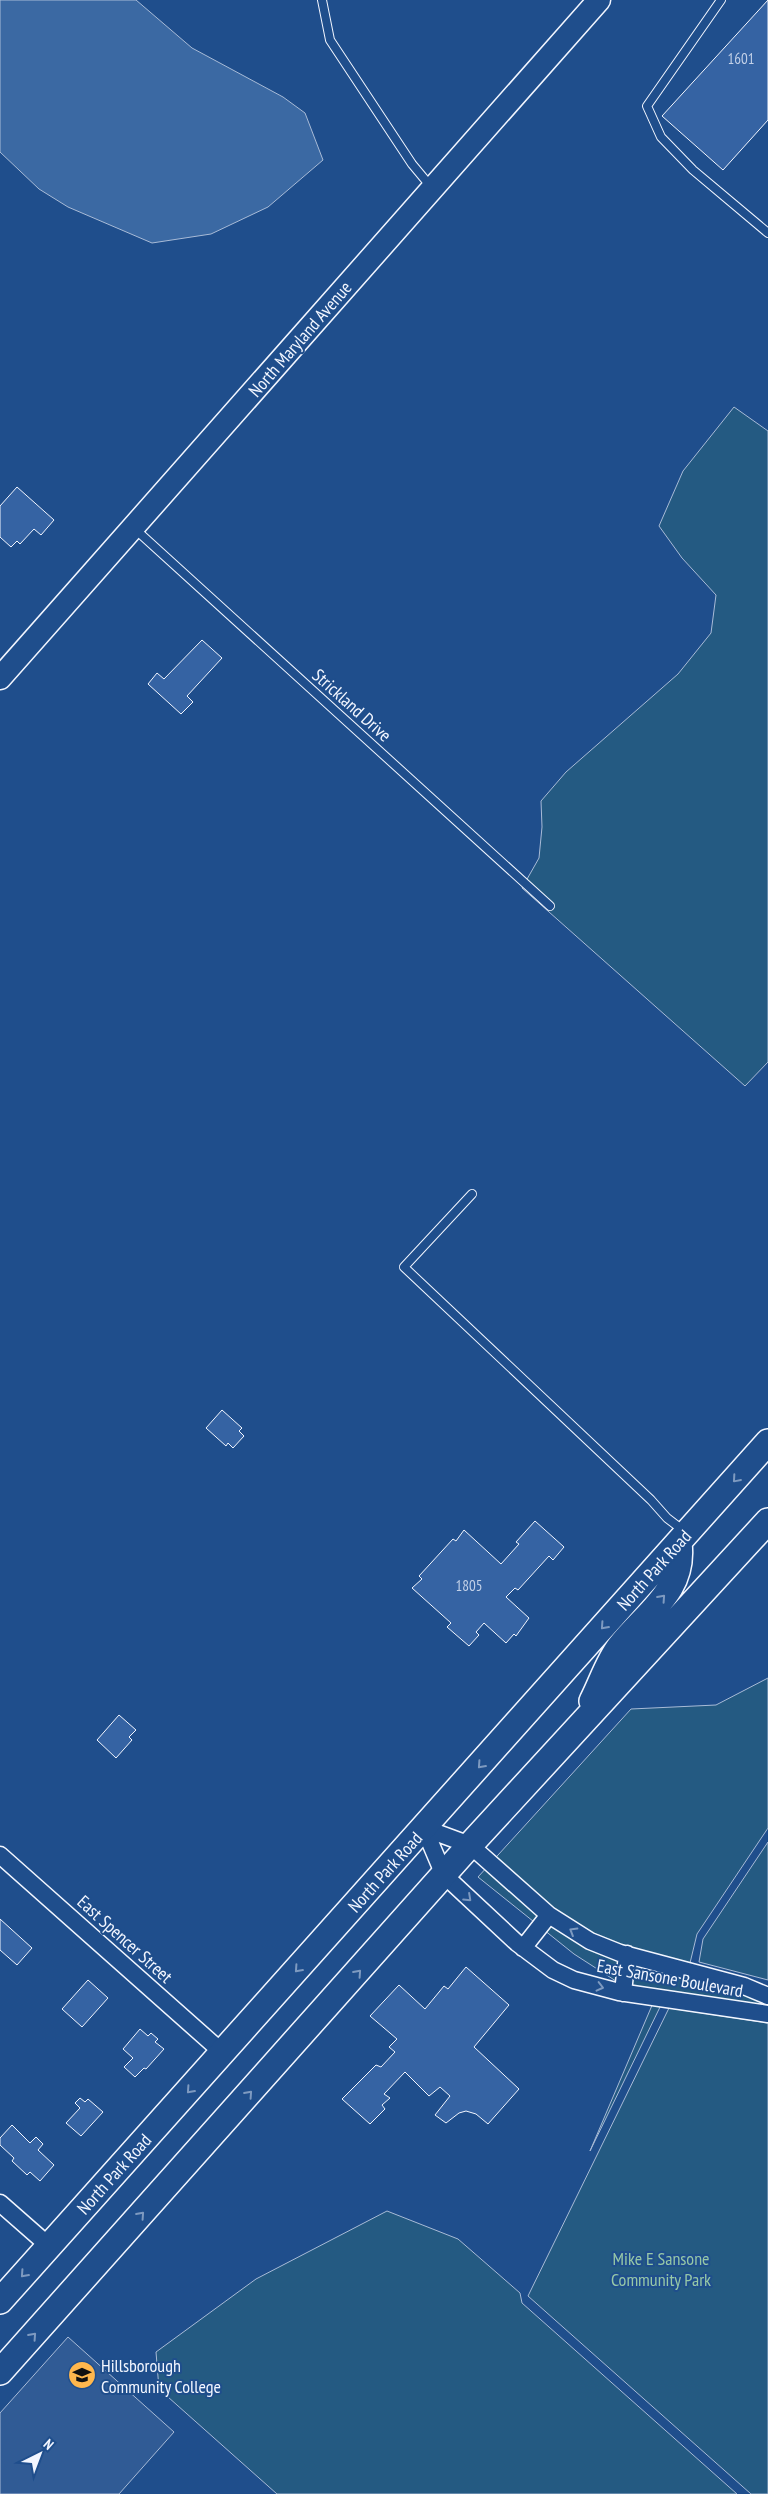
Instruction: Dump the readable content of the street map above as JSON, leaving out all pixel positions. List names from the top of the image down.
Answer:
{
  "streets": {
    "main road": ["North Park Road"],
    "street": ["North Maryland Avenue", "East Spencer Street", "East Sansone Boulevard"],
    "lane": ["Strickland Drive"]
  },
  "crossings": [
    ["North Maryland Avenue", "Strickland Drive"],
    ["North Park Road", "East Spencer Street"],
    ["North Park Road", "East Sansone Boulevard"]
  ],
  "parks": ["Mike E Sansone Community Park"],
  "places": {
    "school or university": ["Hillsborough Community College"]
  },
  "house_numbers": ["1601", "1805"],
  "north": "top right"
}
